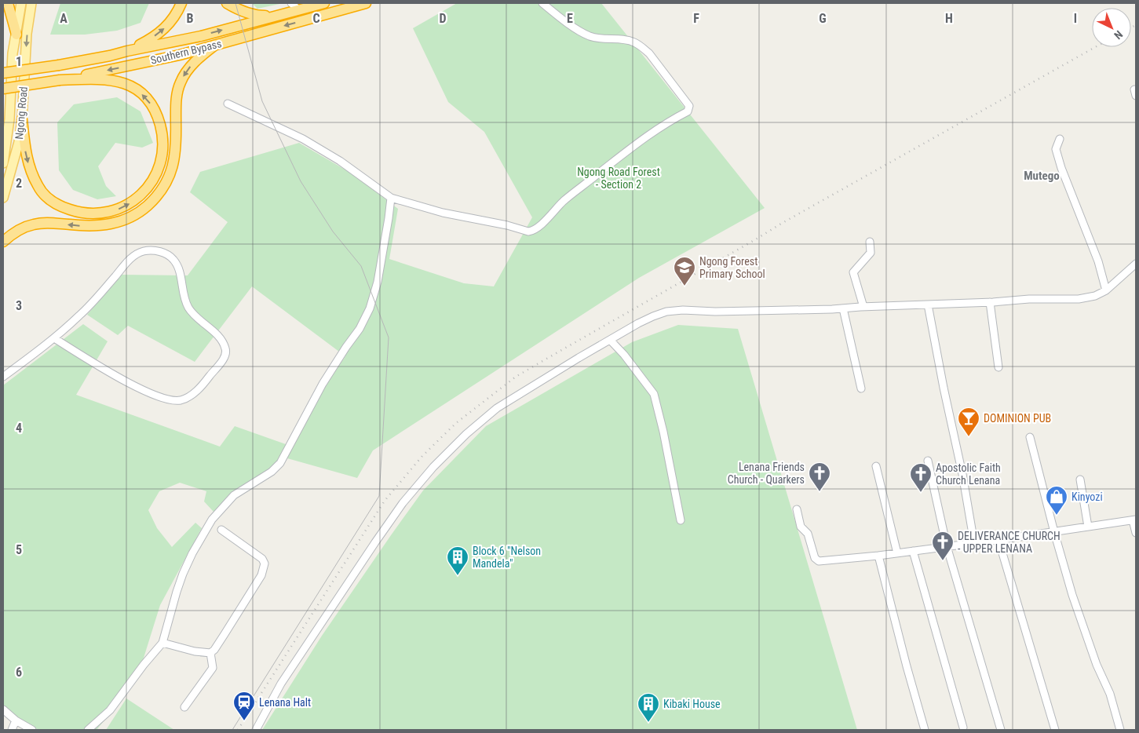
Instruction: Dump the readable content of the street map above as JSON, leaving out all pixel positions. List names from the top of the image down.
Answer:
{
  "streets": {
    "highway": ["Southern Bypass"],
    "main road": ["Ngong Road"]
  },
  "districts": ["Mutego"],
  "parks": ["Ngong Road Forest - Section 2"],
  "places": {
    "school or university": ["Ngong Forest Primary School"],
    "bar": ["DOMINION PUB"],
    "church": ["Lenana Friends Church - Quarkers", "Apostolic Faith Church Lenana", "DELIVERANCE CHURCH - UPPER LENANA"],
    "shop": ["Kinyozi"],
    "building": ["Block 6 \"Nelson Mandela\"", "Kibaki House"],
    "station": ["Lenana Halt"]
  },
  "north": "bottom right",
  "grid": {
    "columns": [
      "A",
      "B",
      "C",
      "D",
      "E",
      "F",
      "G",
      "H",
      "I"
    ],
    "rows": [
      "1",
      "2",
      "3",
      "4",
      "5",
      "6"
    ]
  }
}
